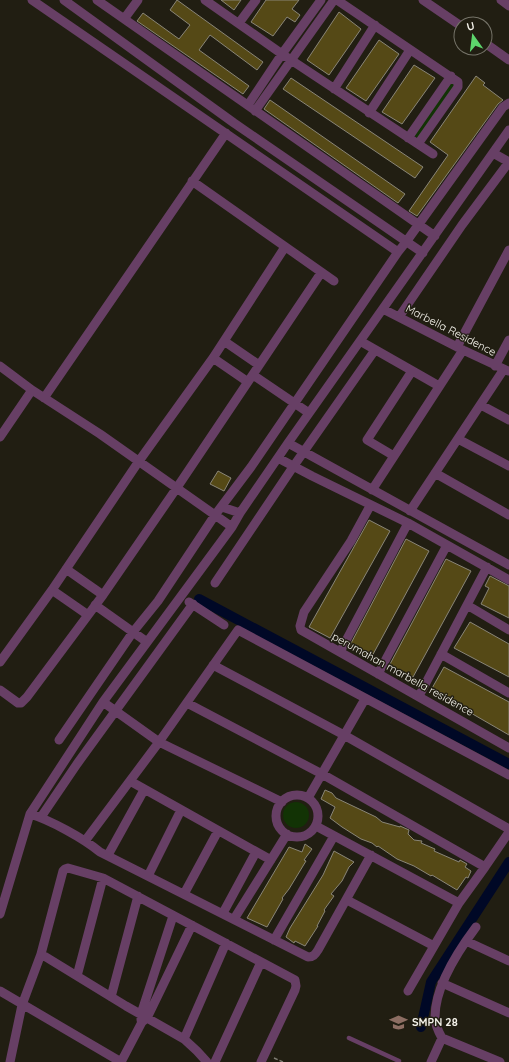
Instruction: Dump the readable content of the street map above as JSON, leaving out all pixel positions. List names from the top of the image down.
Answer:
{
  "streets": {
    "street": ["Marbella Residence", "perumahan marbella residence"]
  },
  "places": {
    "school or university": ["SMPN 28"]
  },
  "north": "top"
}
